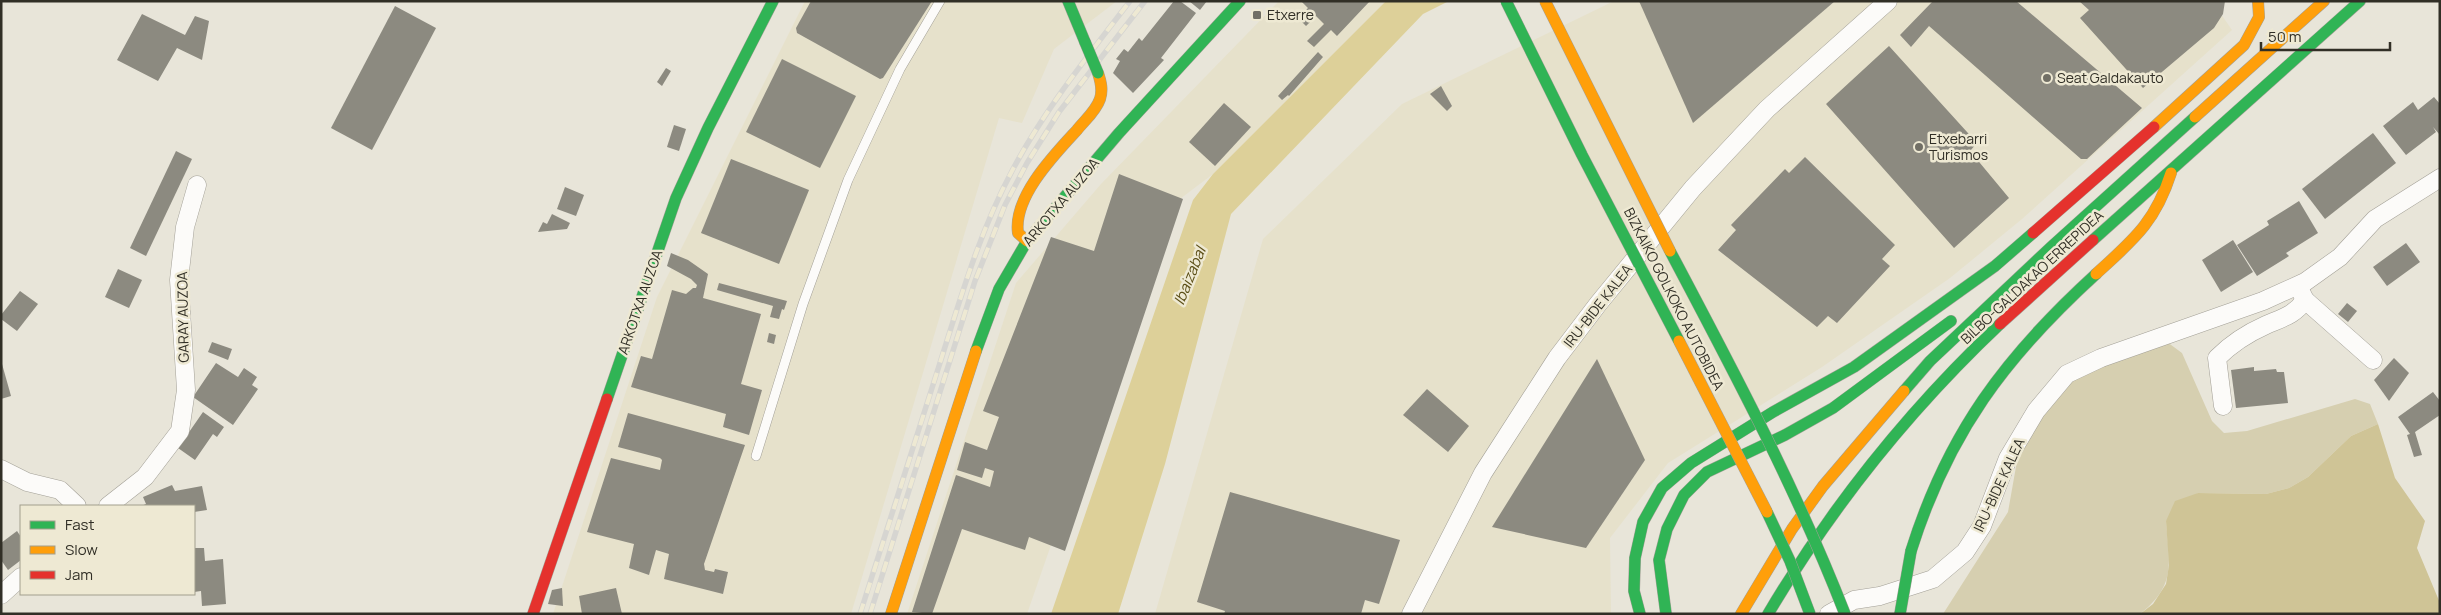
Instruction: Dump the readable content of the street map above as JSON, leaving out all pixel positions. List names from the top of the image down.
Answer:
{
  "streets": {
    "main road": ["ARKOTXA AUZOA", "BILBO-GALDAKAO ERREPIDEA", "BIZKAIKO GOLKOKO AUTOBIDEA"],
    "street": ["IRU-BIDE KALEA", "GARAY AUZOA"]
  },
  "water": ["Ibaizabal"],
  "places": {
    "transit": ["Etxerre"],
    "other": ["Seat Galdakauto", "Etxebarri Turismos"]
  },
  "legend": ["Fast", "Slow", "Jam"],
  "scale_bar": "50 m"
}
